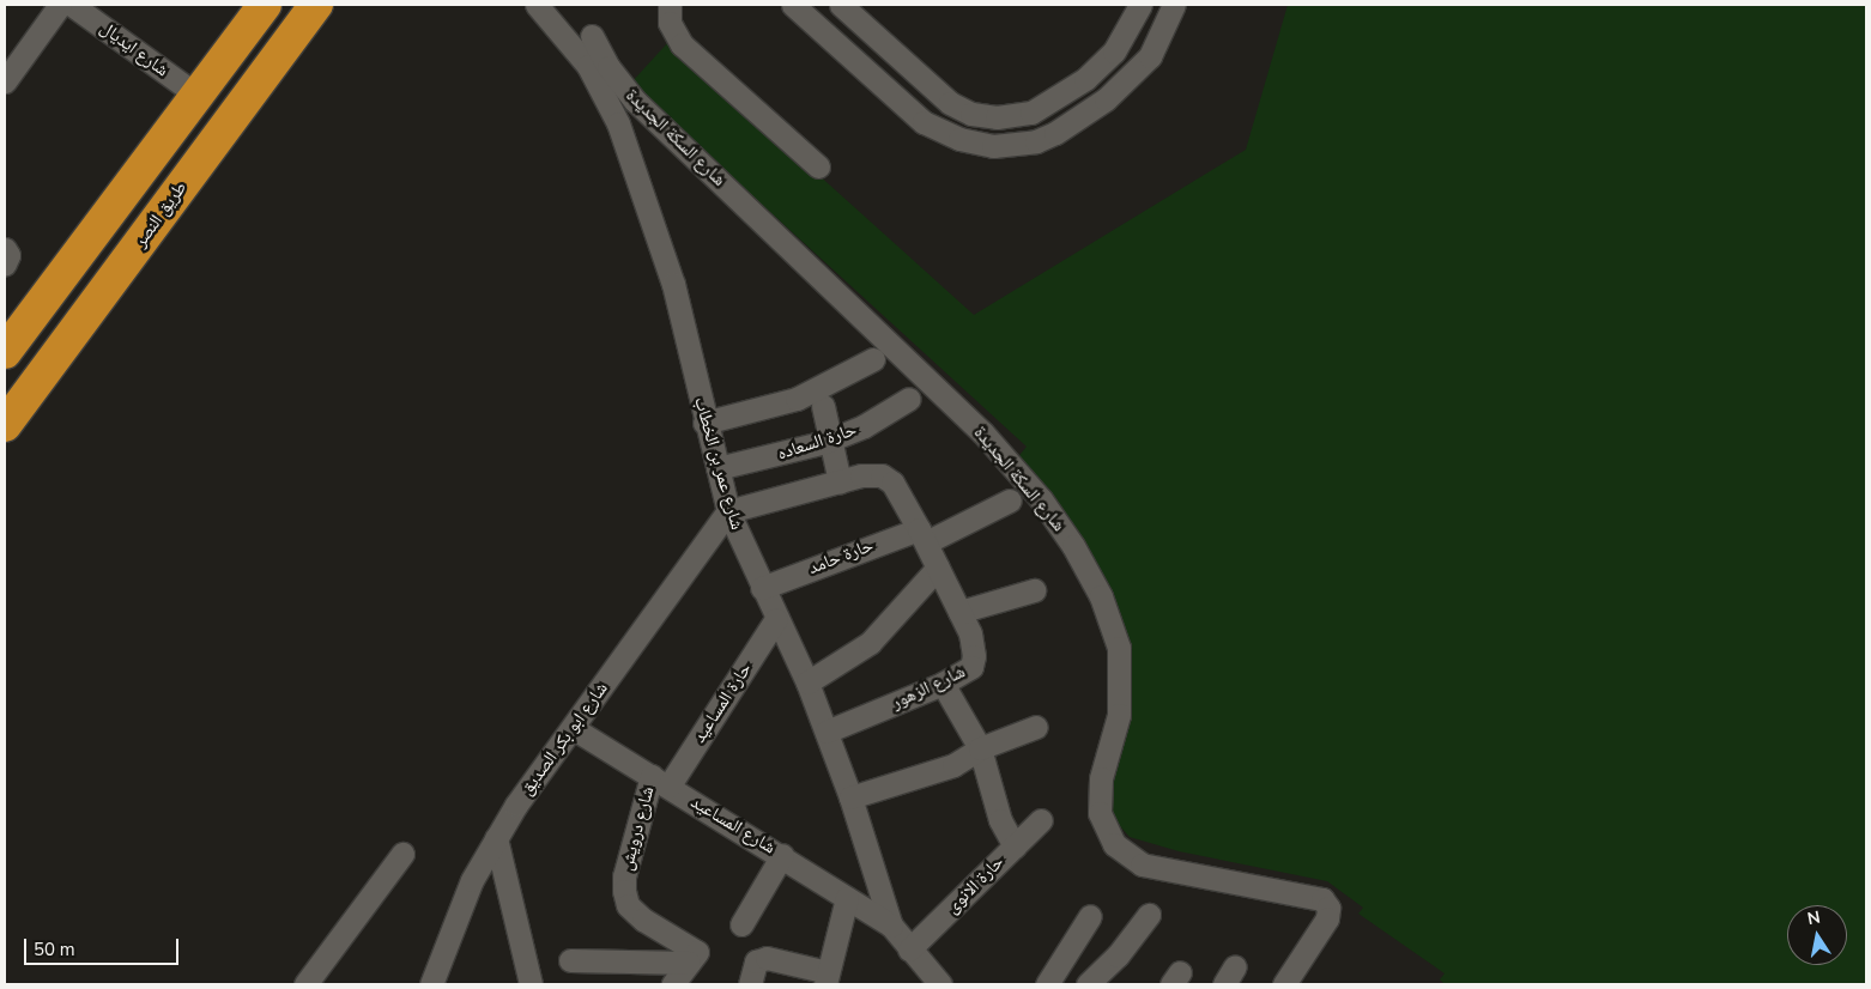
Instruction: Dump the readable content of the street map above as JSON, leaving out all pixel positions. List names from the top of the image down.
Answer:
{
  "streets": {
    "highway": ["طريق النصر"],
    "street": [
      "شارع ايديال",
      "شارع السكة الجديدة",
      "حارة السعاده",
      "شارع عمر بن الخطاب",
      "حارة حامد",
      "شارع الزهور",
      "حارة المساعيد",
      "شارع ابو بكر الصديق",
      "شارع المساعيد",
      "شارع درويش",
      "حارة الانوى"
    ]
  },
  "crossings": [
    ["حارة السعاده", "شارع عمر بن الخطاب"],
    ["شارع عمر بن الخطاب", "حارة حامد"],
    ["شارع عمر بن الخطاب", "شارع الزهور"],
    ["شارع عمر بن الخطاب", "حارة المساعيد"],
    ["شارع عمر بن الخطاب", "شارع ابو بكر الصديق"],
    ["شارع عمر بن الخطاب", "شارع المساعيد"],
    ["شارع عمر بن الخطاب", "حارة الانوى"],
    ["حارة حامد", "شارع الزهور"],
    ["شارع الزهور", "شارع ابو بكر الصديق"],
    ["حارة المساعيد", "شارع المساعيد"],
    ["حارة المساعيد", "شارع درويش"],
    ["شارع ابو بكر الصديق", "شارع المساعيد"],
    ["شارع المساعيد", "شارع درويش"]
  ],
  "scale_bar": "50 m",
  "north": "top"
}
